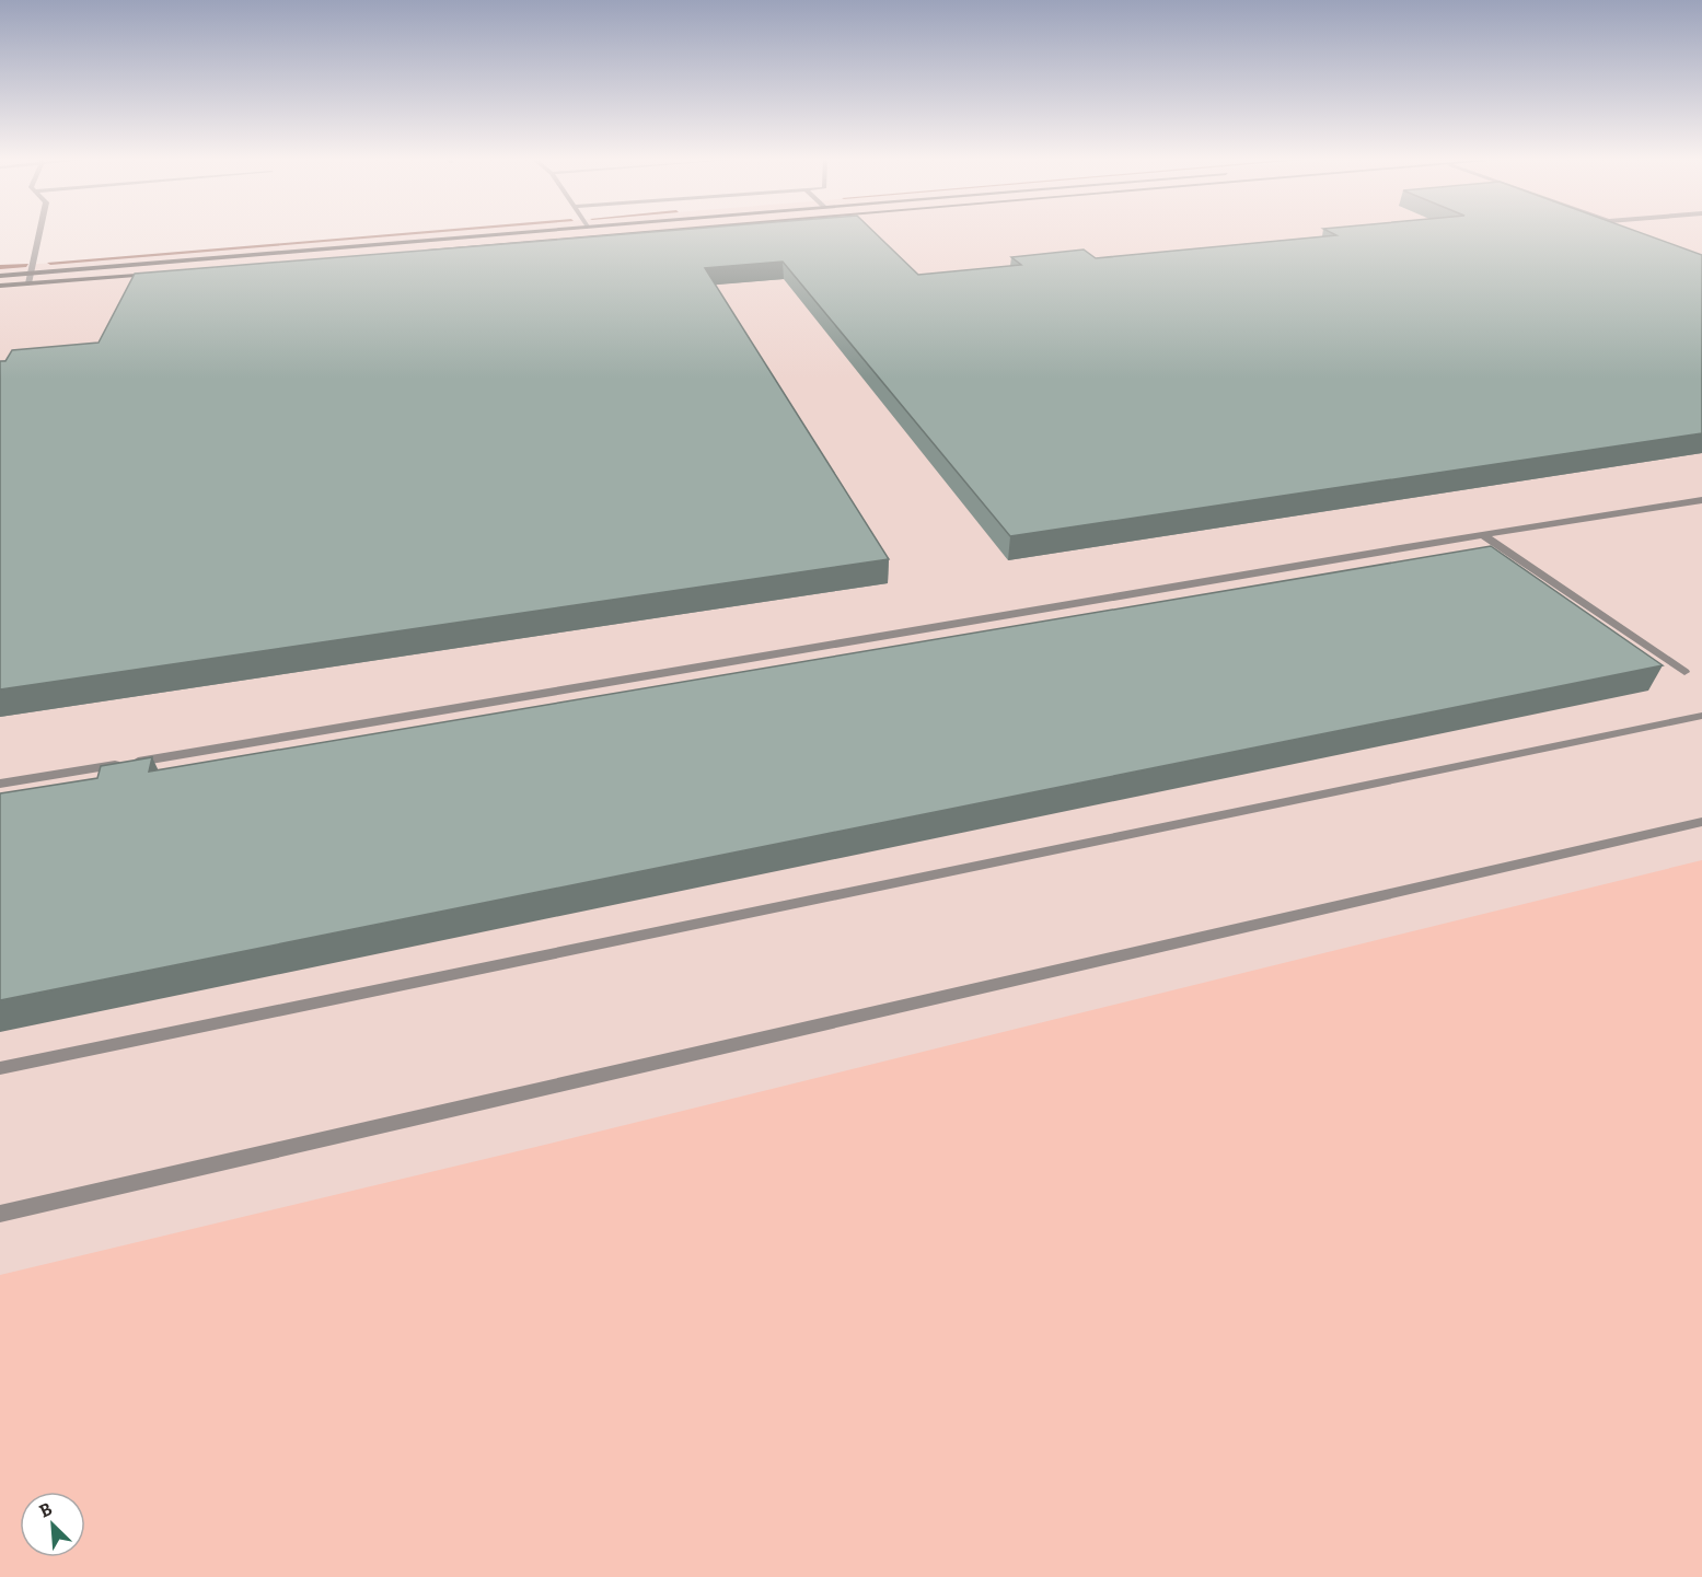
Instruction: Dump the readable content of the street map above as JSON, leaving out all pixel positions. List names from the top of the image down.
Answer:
{
  "north": "top left"
}
